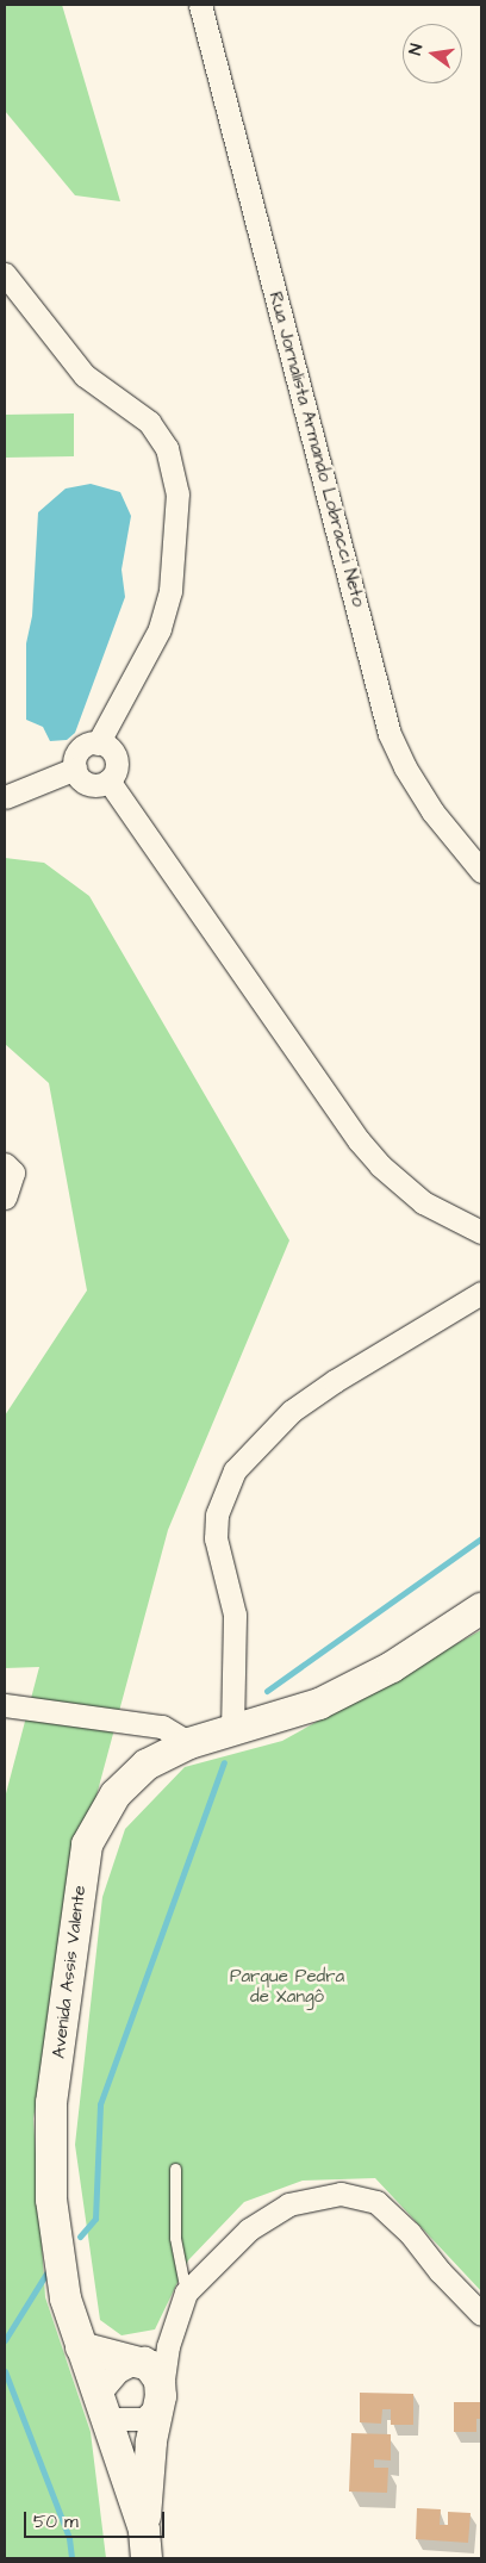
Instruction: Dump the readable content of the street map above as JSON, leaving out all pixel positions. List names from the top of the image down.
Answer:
{
  "streets": {
    "main road": ["Avenida Assis Valente"],
    "street": ["Rua Jornalista Armando Lobracci Neto"]
  },
  "parks": ["Parque Pedra de Xangô"],
  "scale_bar": "50 m",
  "north": "left"
}
